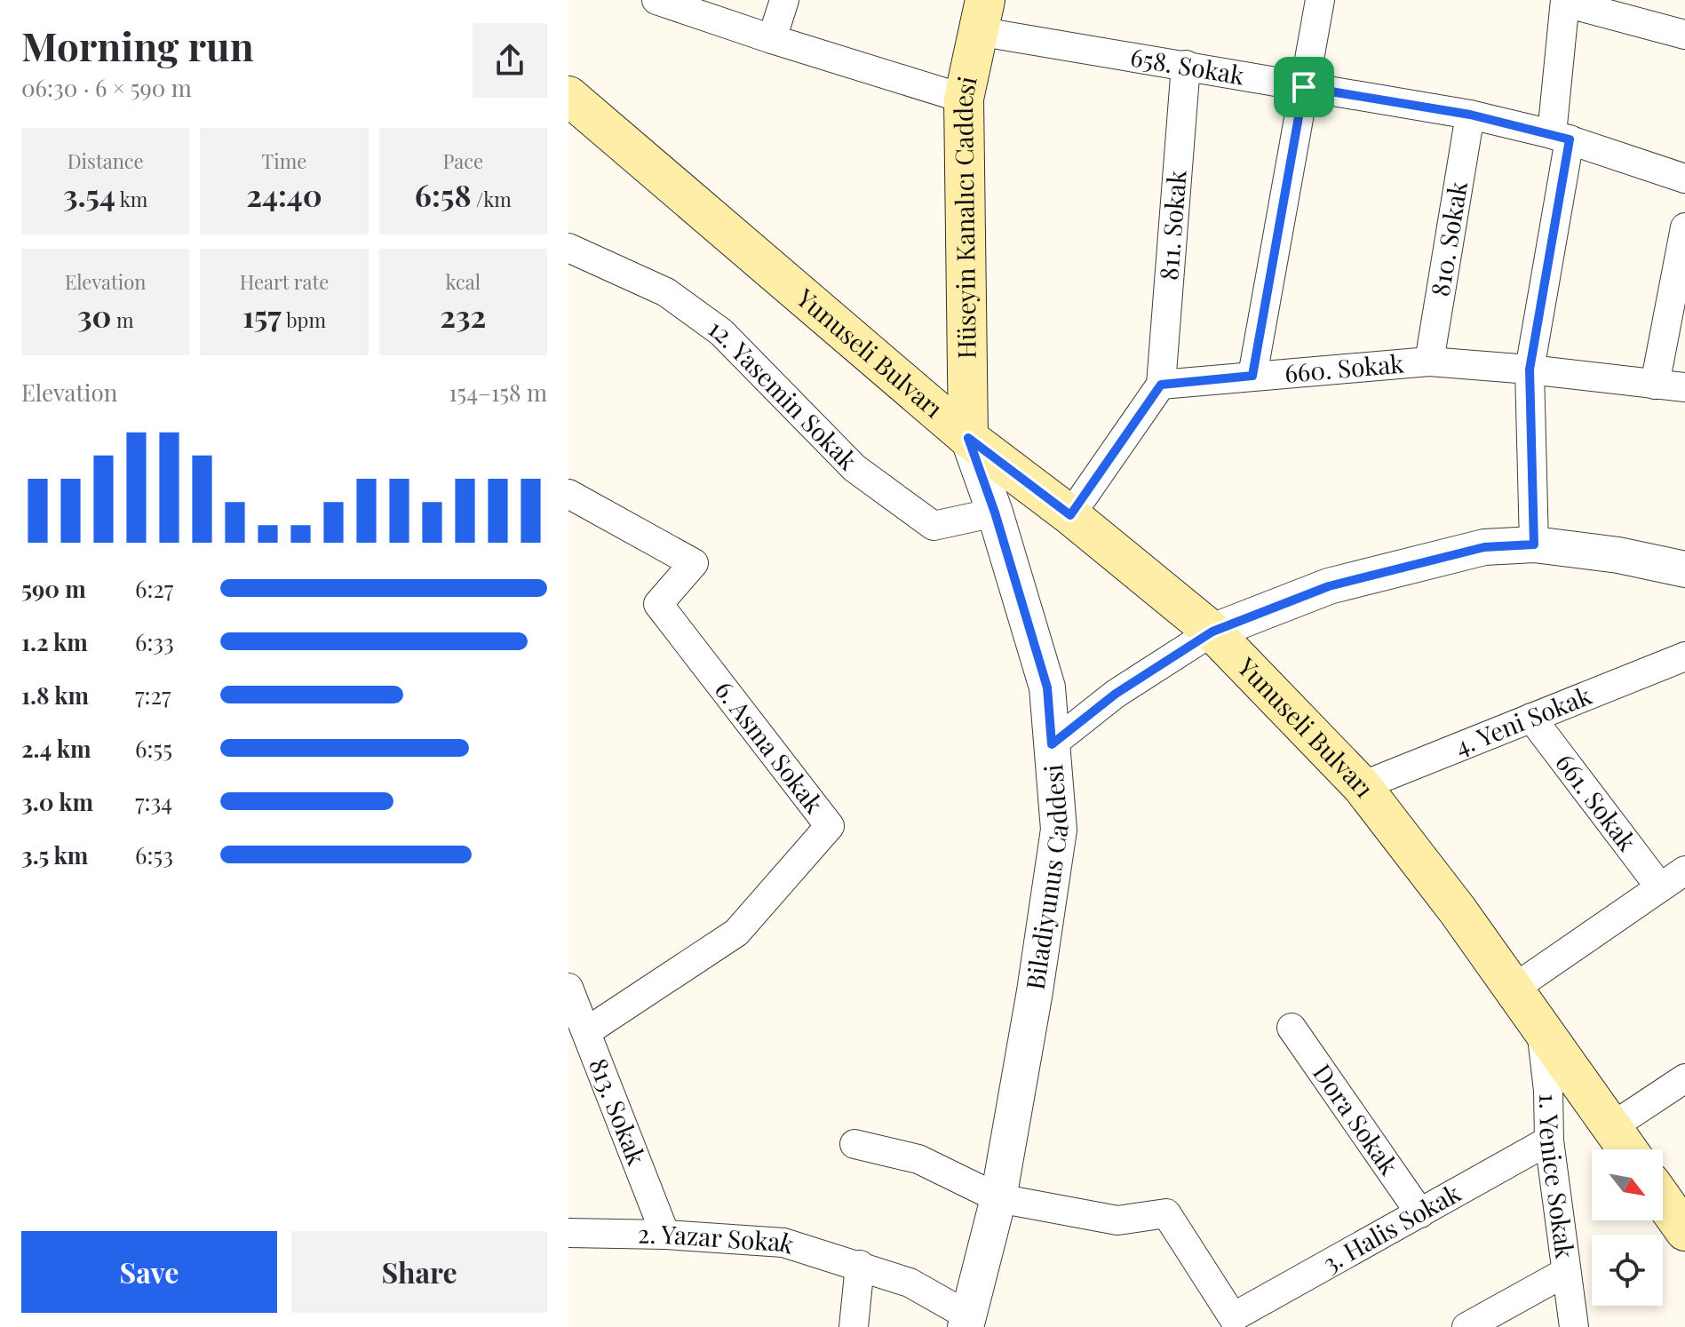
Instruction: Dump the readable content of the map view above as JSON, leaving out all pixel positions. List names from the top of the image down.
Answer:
{
  "streets": {
    "main road": ["Hüseyin Kanalıcı Caddesi", "Yunuseli Bulvarı"],
    "street": [
      "658. Sokak",
      "811. Sokak",
      "810. Sokak",
      "660. Sokak",
      "12. Yasemin Sokak",
      "4. Yeni Sokak",
      "6. Asma Sokak",
      "661. Sokak",
      "Biladiyunus Caddesi",
      "813. Sokak",
      "Dora Sokak",
      "1. Yenice Sokak",
      "3. Halis Sokak",
      "2. Yazar Sokak"
    ]
  },
  "crossings": [
    ["658. Sokak", "Hüseyin Kanalıcı Caddesi"],
    ["658. Sokak", "811. Sokak"],
    ["658. Sokak", "810. Sokak"],
    ["Hüseyin Kanalıcı Caddesi", "Yunuseli Bulvarı"],
    ["Hüseyin Kanalıcı Caddesi", "Biladiyunus Caddesi"],
    ["811. Sokak", "660. Sokak"],
    ["810. Sokak", "660. Sokak"],
    ["Yunuseli Bulvarı", "4. Yeni Sokak"],
    ["Yunuseli Bulvarı", "Biladiyunus Caddesi"],
    ["Yunuseli Bulvarı", "1. Yenice Sokak"],
    ["12. Yasemin Sokak", "Biladiyunus Caddesi"],
    ["4. Yeni Sokak", "661. Sokak"],
    ["6. Asma Sokak", "813. Sokak"],
    ["Biladiyunus Caddesi", "3. Halis Sokak"],
    ["Biladiyunus Caddesi", "2. Yazar Sokak"],
    ["813. Sokak", "2. Yazar Sokak"],
    ["Dora Sokak", "3. Halis Sokak"],
    ["1. Yenice Sokak", "3. Halis Sokak"]
  ],
  "north": "bottom right",
  "page": {
    "heading": ["Morning run", "06:30 · 6 × 590 m"],
    "stats": [
      ["Distance", "3.54 km"],
      ["Time", "24:40"],
      ["Pace", "6:58 /km"],
      ["Elevation", "30 m"],
      ["Heart rate", "157 bpm"],
      ["kcal", "232"]
    ],
    "chart": ["Elevation", "154–158 m"],
    "list": [
      {
        "name": "590 m",
        "note": "6:27"
      },
      {
        "name": "1.2 km",
        "note": "6:33"
      },
      {
        "name": "1.8 km",
        "note": "7:27"
      },
      {
        "name": "2.4 km",
        "note": "6:55"
      },
      {
        "name": "3.0 km",
        "note": "7:34"
      },
      {
        "name": "3.5 km",
        "note": "6:53"
      }
    ],
    "buttons": ["Save", "Share"]
  }
}
